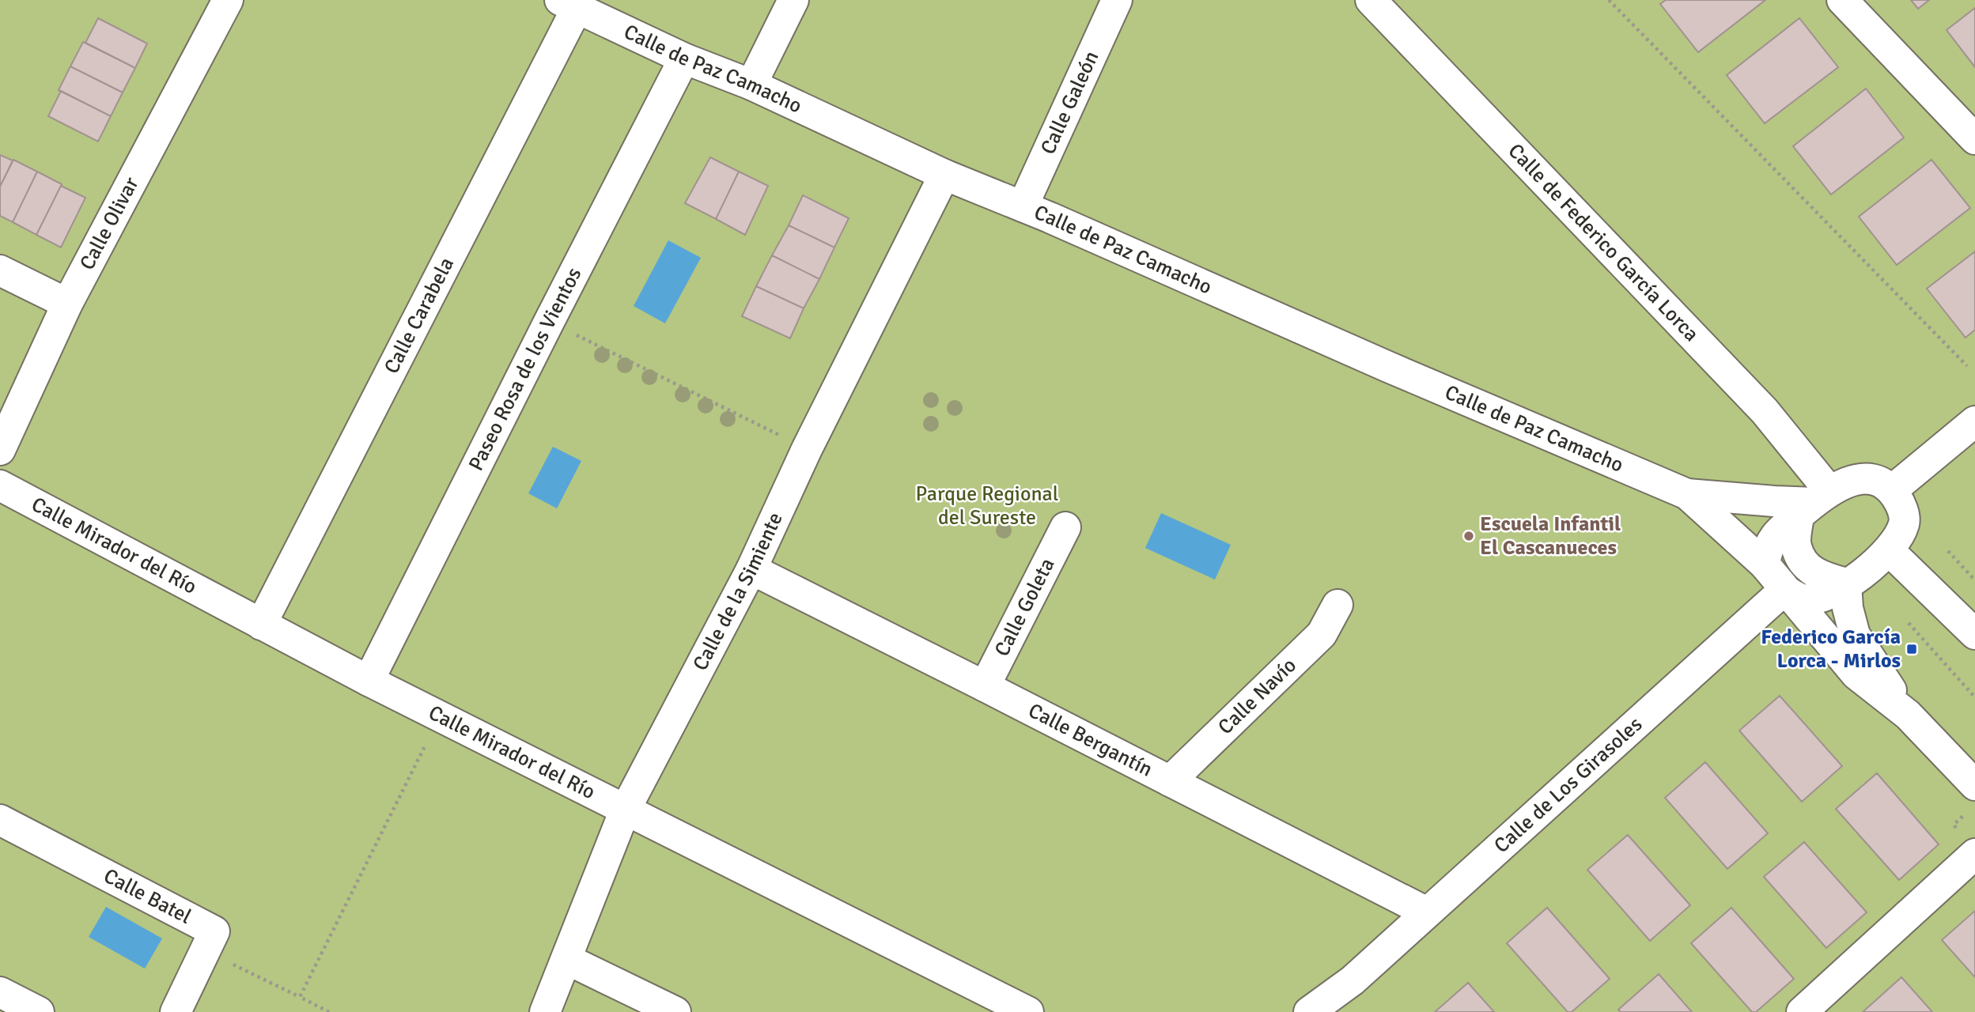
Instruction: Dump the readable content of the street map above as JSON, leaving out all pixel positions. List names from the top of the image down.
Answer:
{
  "streets": {
    "street": [
      "Calle de Paz Camacho",
      "Calle Galeón",
      "Calle Olivar",
      "Calle de Federico García Lorca",
      "Calle Carabela",
      "Paseo Rosa de los Vientos",
      "Calle Mirador del Río",
      "Calle de la Simiente",
      "Calle Goleta",
      "Calle Navío",
      "Calle Bergantín",
      "Calle de Los Girasoles",
      "Calle Batel"
    ]
  },
  "crossings": [
    ["Calle de Paz Camacho", "Calle Galeón"],
    ["Calle de Paz Camacho", "Calle de Federico García Lorca"],
    ["Calle de Paz Camacho", "Calle Carabela"],
    ["Calle de Paz Camacho", "Paseo Rosa de los Vientos"],
    ["Calle de Paz Camacho", "Calle de la Simiente"],
    ["Calle de Paz Camacho", "Calle de Los Girasoles"],
    ["Calle Carabela", "Calle Mirador del Río"],
    ["Paseo Rosa de los Vientos", "Calle Mirador del Río"],
    ["Calle Mirador del Río", "Calle de la Simiente"],
    ["Calle de la Simiente", "Calle Bergantín"],
    ["Calle Goleta", "Calle Bergantín"],
    ["Calle Navío", "Calle Bergantín"],
    ["Calle Bergantín", "Calle de Los Girasoles"]
  ],
  "parks": ["Parque Regional del Sureste"],
  "places": {
    "other": ["Escuela Infantil El Cascanueces"],
    "transit": ["Federico García Lorca - Mirlos"]
  }
}
